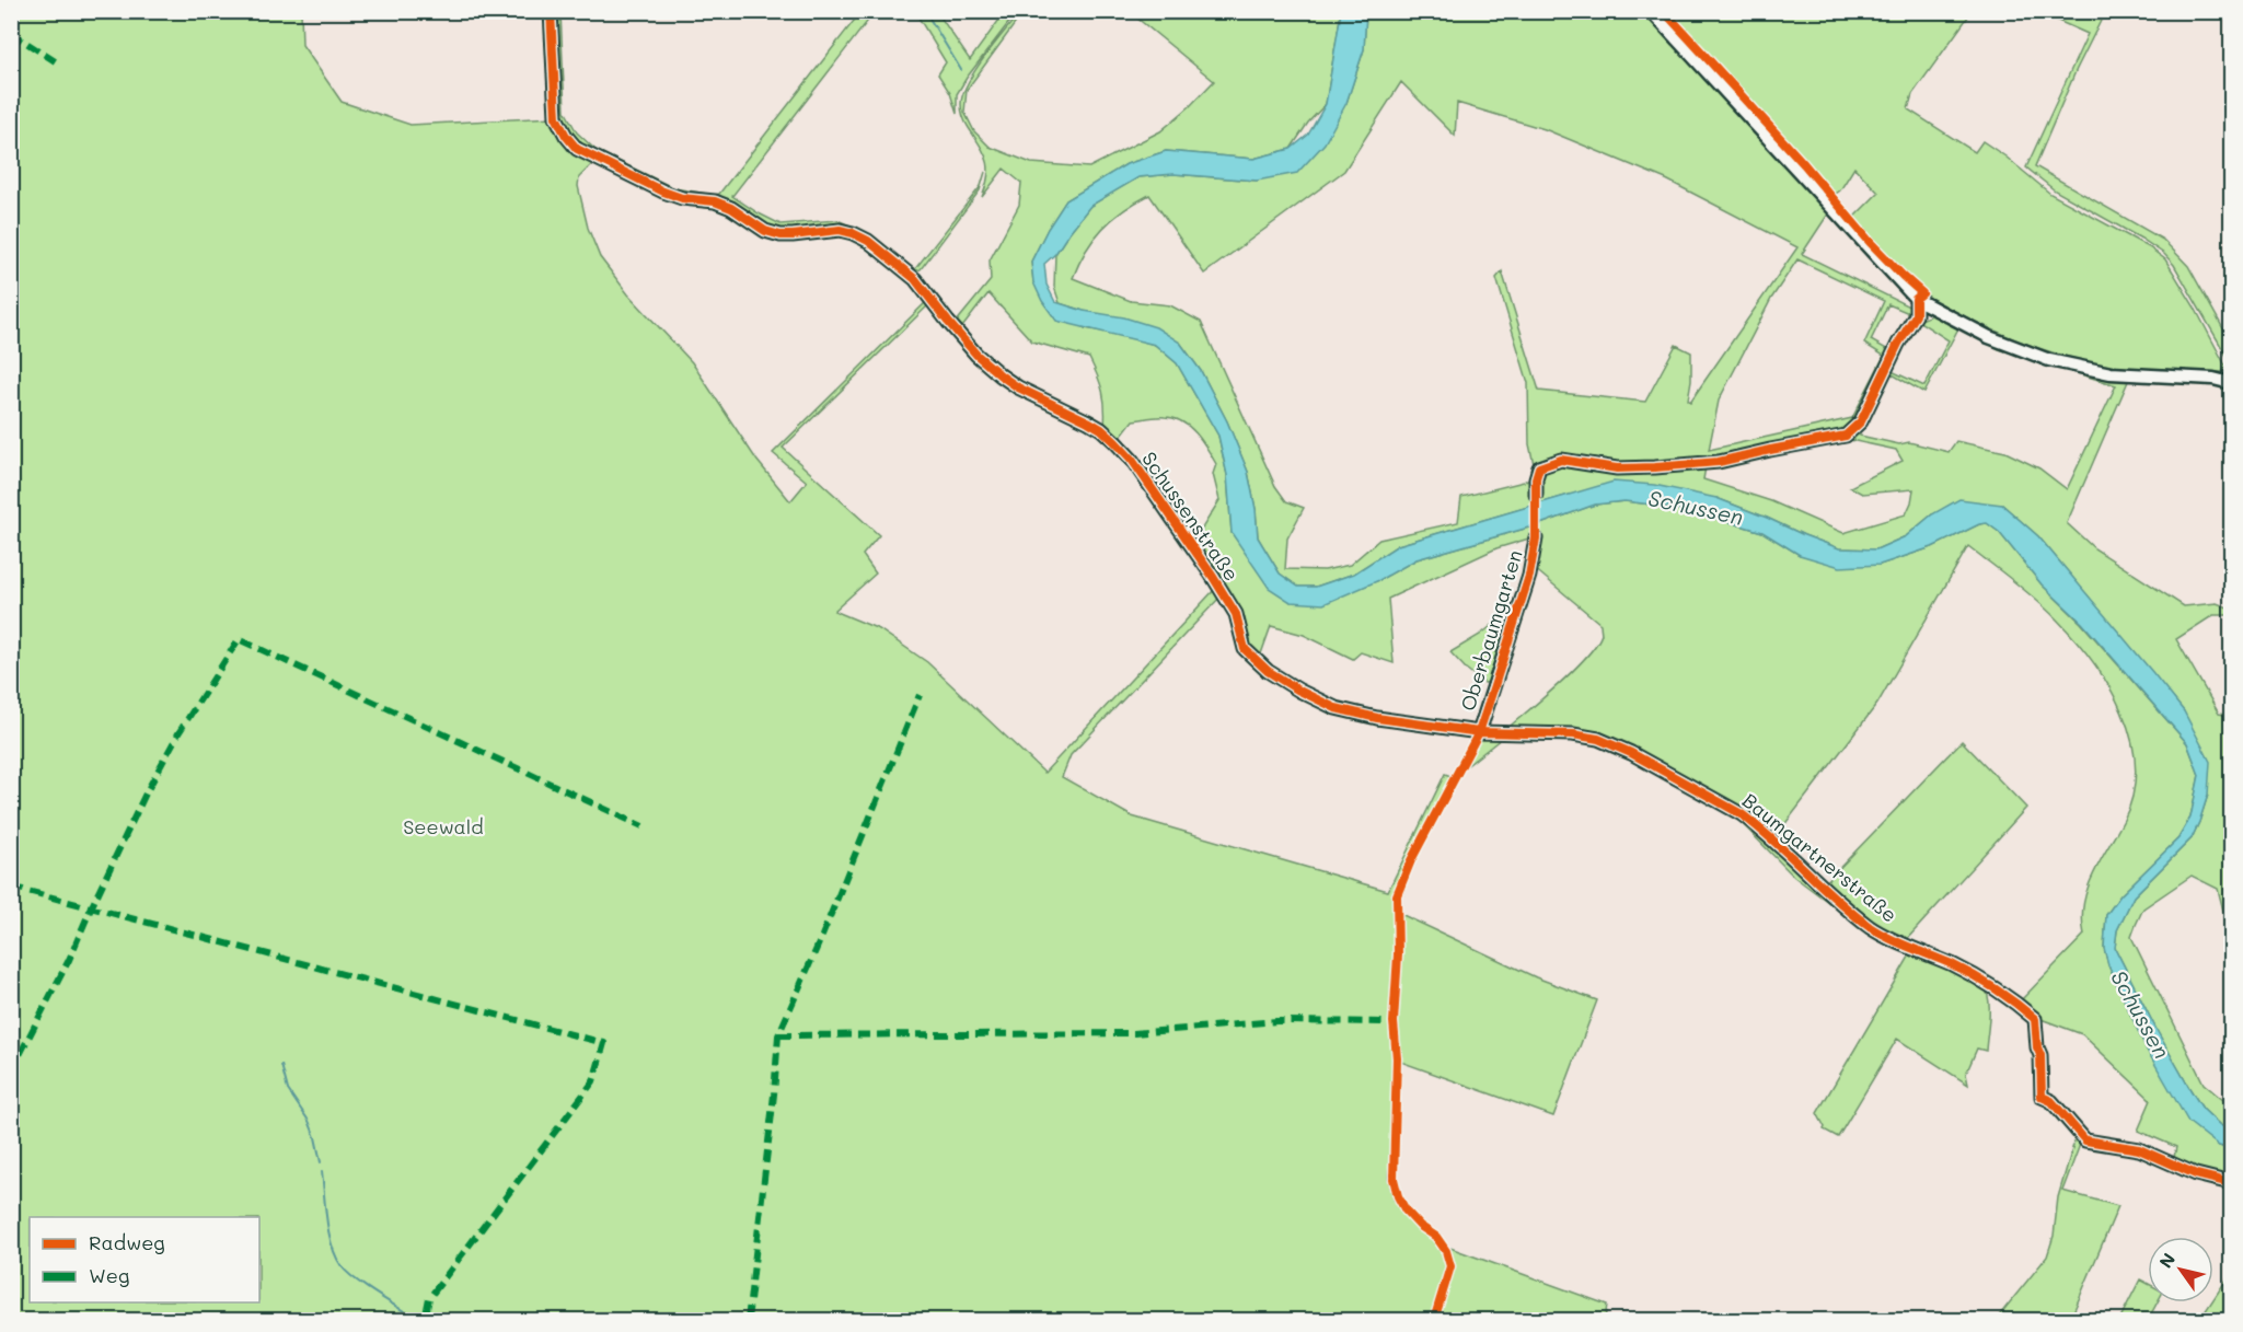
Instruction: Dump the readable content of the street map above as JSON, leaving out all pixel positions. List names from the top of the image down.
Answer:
{
  "streets": {
    "street": ["Schussenstraße", "Oberbaumgarten", "Baumgartnerstraße"]
  },
  "crossings": [
    ["Schussenstraße", "Oberbaumgarten"],
    ["Schussenstraße", "Baumgartnerstraße"],
    ["Oberbaumgarten", "Baumgartnerstraße"]
  ],
  "water": ["Schussen"],
  "parks": ["Seewald"],
  "legend": ["Radweg", "Weg"],
  "north": "top left"
}
